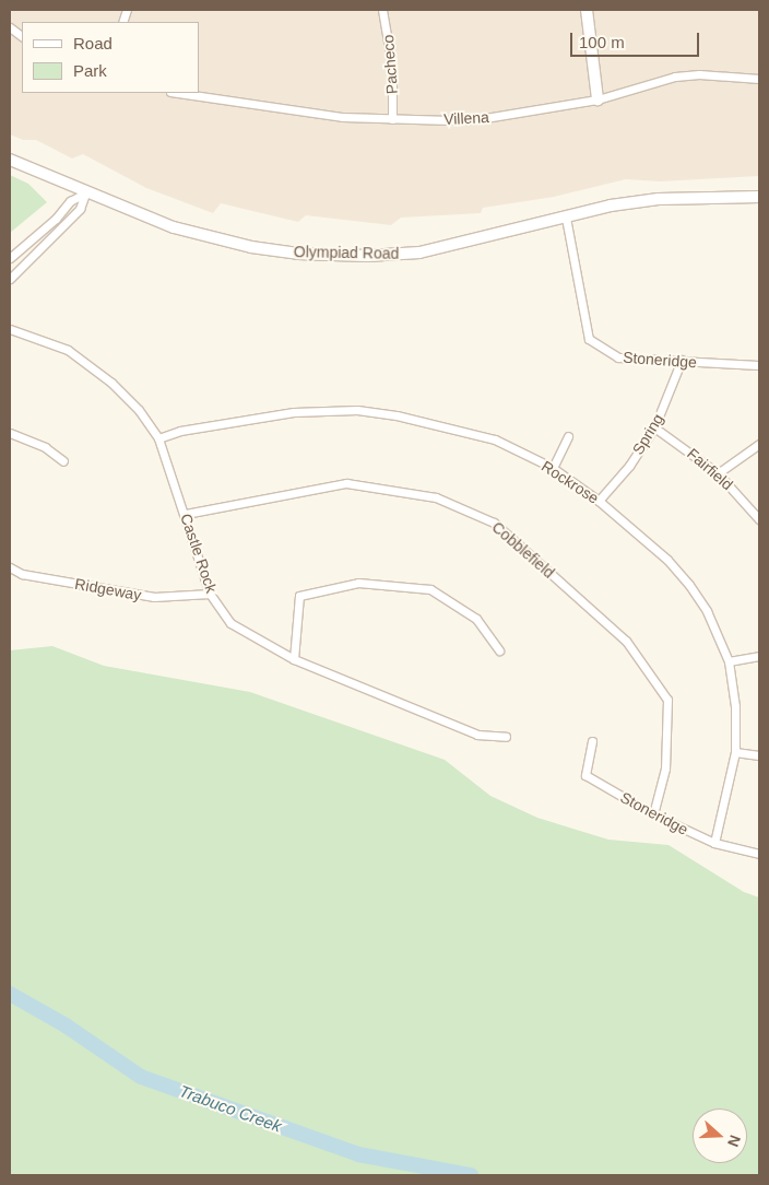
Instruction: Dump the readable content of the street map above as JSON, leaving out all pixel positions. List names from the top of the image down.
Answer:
{
  "streets": {
    "main road": ["Olympiad Road"],
    "street": [
      "Pacheco",
      "Villena",
      "Stoneridge",
      "Spring",
      "Fairfield",
      "Rockrose",
      "Cobblefield",
      "Castle Rock",
      "Ridgeway"
    ]
  },
  "crossings": [
    ["Pacheco", "Villena"],
    ["Olympiad Road", "Stoneridge"],
    ["Stoneridge", "Spring"],
    ["Stoneridge", "Rockrose"],
    ["Stoneridge", "Cobblefield"],
    ["Spring", "Fairfield"],
    ["Spring", "Rockrose"],
    ["Rockrose", "Castle Rock"],
    ["Cobblefield", "Castle Rock"],
    ["Castle Rock", "Ridgeway"]
  ],
  "water": ["Trabuco Creek"],
  "legend": ["Road", "Park"],
  "scale_bar": "100 m",
  "north": "right"
}
